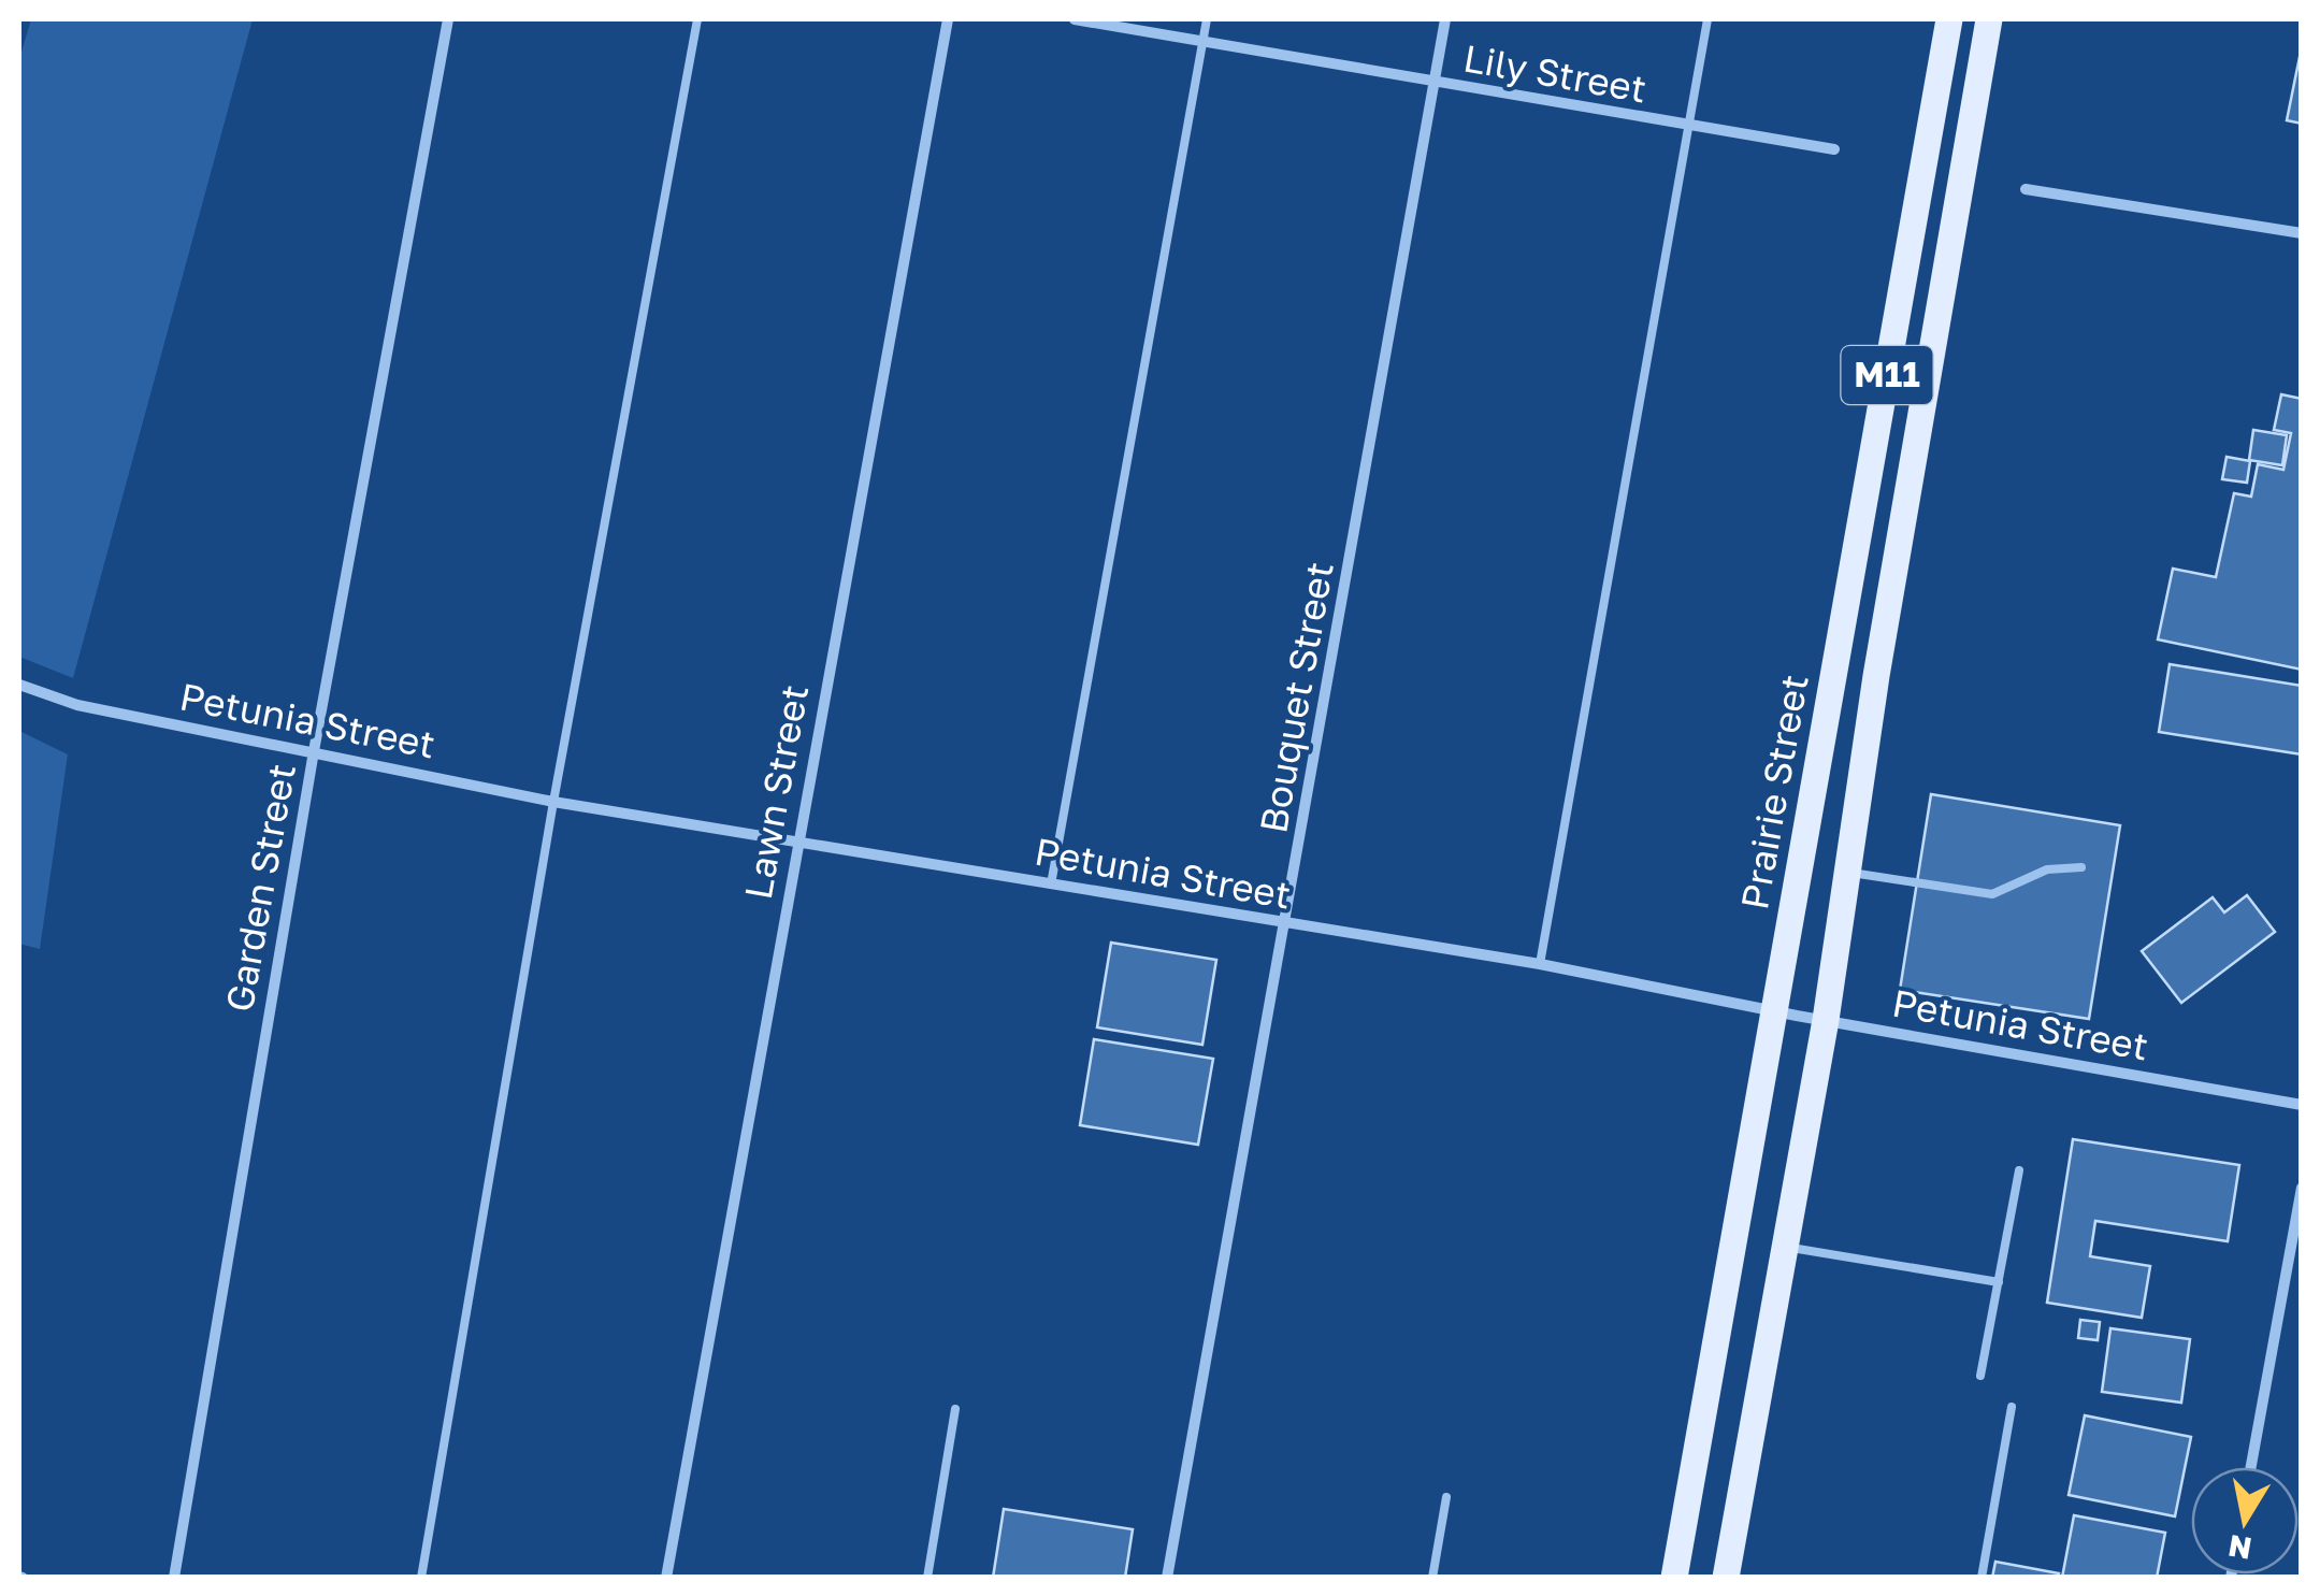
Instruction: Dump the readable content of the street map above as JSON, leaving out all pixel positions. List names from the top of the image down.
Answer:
{
  "streets": {
    "main road": ["M11", "Prairie Street"],
    "street": [
      "Lily Street",
      "Bouquet Street",
      "Petunia Street",
      "Lawn Street",
      "Garden Street"
    ]
  },
  "crossings": [
    ["Lily Street", "Bouquet Street"],
    ["M11", "Petunia Street"],
    ["Bouquet Street", "Petunia Street"],
    ["Petunia Street", "Lawn Street"],
    ["Petunia Street", "Prairie Street"],
    ["Petunia Street", "Garden Street"]
  ],
  "north": "bottom"
}
